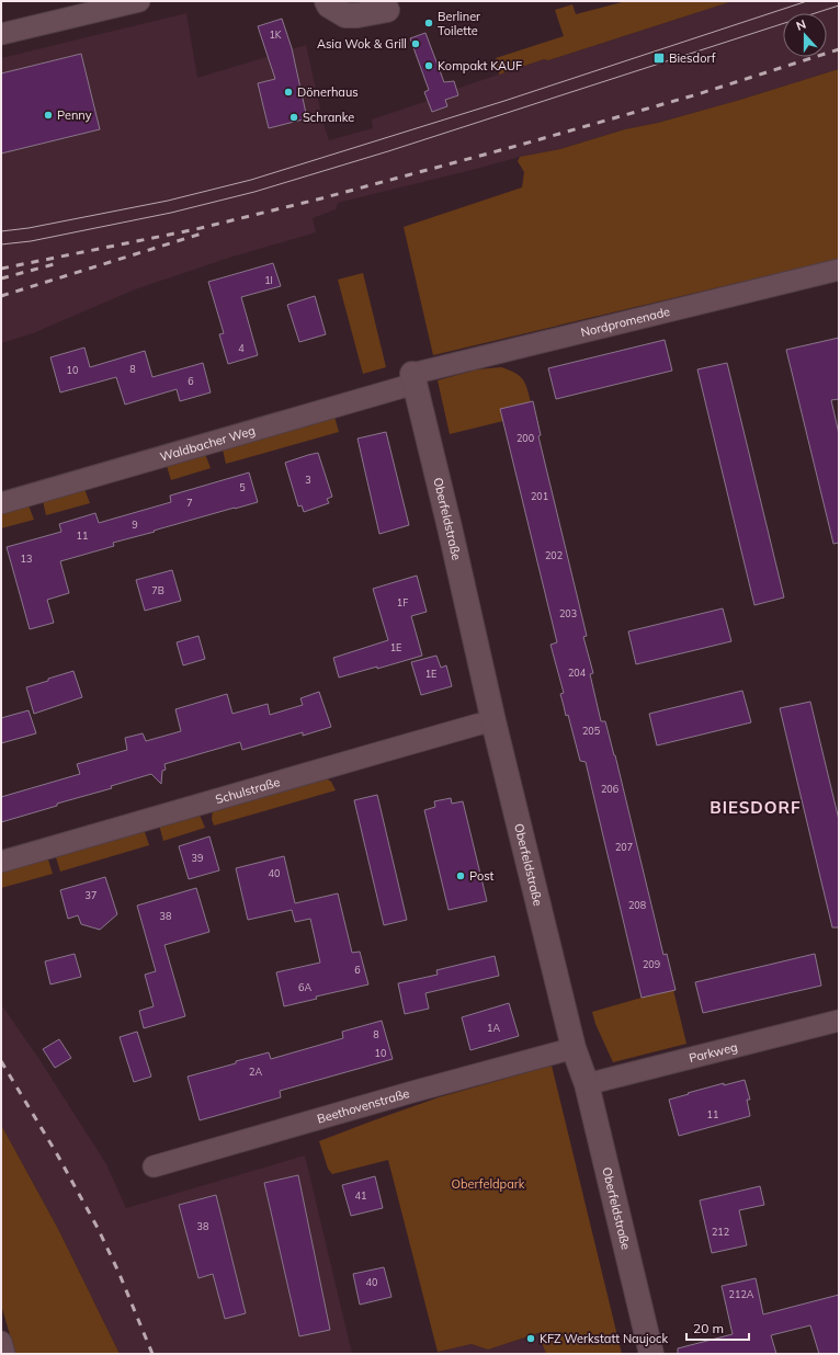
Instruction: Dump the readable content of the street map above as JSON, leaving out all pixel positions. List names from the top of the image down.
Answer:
{
  "streets": {
    "street": [
      "Nordpromenade",
      "Waldbacher Weg",
      "Oberfeldstraße",
      "Schulstraße",
      "Parkweg",
      "Beethovenstraße"
    ]
  },
  "crossings": [
    ["Nordpromenade", "Waldbacher Weg"],
    ["Nordpromenade", "Oberfeldstraße"],
    ["Waldbacher Weg", "Oberfeldstraße"],
    ["Oberfeldstraße", "Schulstraße"],
    ["Oberfeldstraße", "Parkweg"],
    ["Oberfeldstraße", "Beethovenstraße"]
  ],
  "districts": ["BIESDORF"],
  "parks": ["Oberfeldpark"],
  "places": {
    "other": [
      "Berliner Toilette",
      "Asia Wok & Grill",
      "Kompakt KAUF",
      "Dönerhaus",
      "Penny",
      "Schranke",
      "Post",
      "KFZ Werkstatt Naujock"
    ],
    "transit": ["Biesdorf"]
  },
  "house_numbers": [
    "1K",
    "1I",
    "4",
    "8",
    "10",
    "6",
    "200",
    "3",
    "5",
    "201",
    "7",
    "9",
    "11",
    "202",
    "13",
    "7B",
    "1F",
    "203",
    "1E",
    "204",
    "1E",
    "205",
    "206",
    "207",
    "39",
    "40",
    "37",
    "208",
    "38",
    "209",
    "6",
    "6A",
    "1A",
    "8",
    "10",
    "2A",
    "11",
    "41",
    "38",
    "212",
    "40",
    "212A"
  ],
  "scale_bar": "20 m",
  "north": "top"
}
